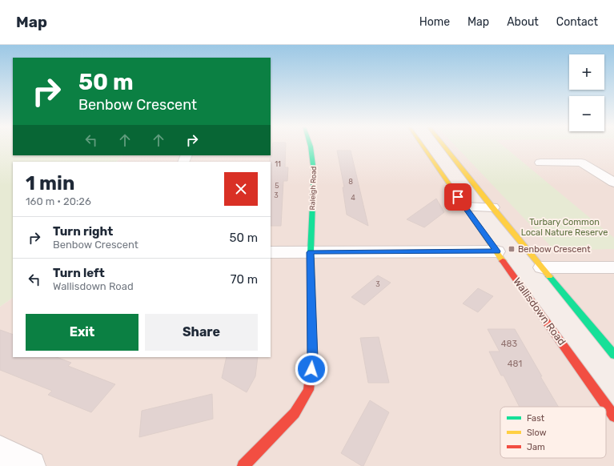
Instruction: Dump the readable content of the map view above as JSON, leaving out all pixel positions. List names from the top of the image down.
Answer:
{
  "streets": {
    "street": ["Raleigh Road", "Wallisdown Road"]
  },
  "parks": ["Turbary Common Local Nature Reserve"],
  "places": {
    "transit": ["Benbow Crescent"]
  },
  "house_numbers": [
    "11",
    "8",
    "5",
    "3",
    "4",
    "3",
    "483",
    "481"
  ],
  "legend": ["Fast", "Slow", "Jam"],
  "page": {
    "header": "Map",
    "nav": [
      "Home",
      "Map",
      "About",
      "Contact"
    ],
    "map_buttons": ["+", "−"],
    "turn": ["50 m", "Benbow Crescent"],
    "heading": ["1 min", "160 m · 20:26"],
    "list": [
      {
        "name": "Turn right",
        "note": "Benbow Crescent",
        "value": "50 m"
      },
      {
        "name": "Turn left",
        "note": "Wallisdown Road",
        "value": "70 m"
      }
    ],
    "buttons": ["Exit", "Share"]
  }
}
